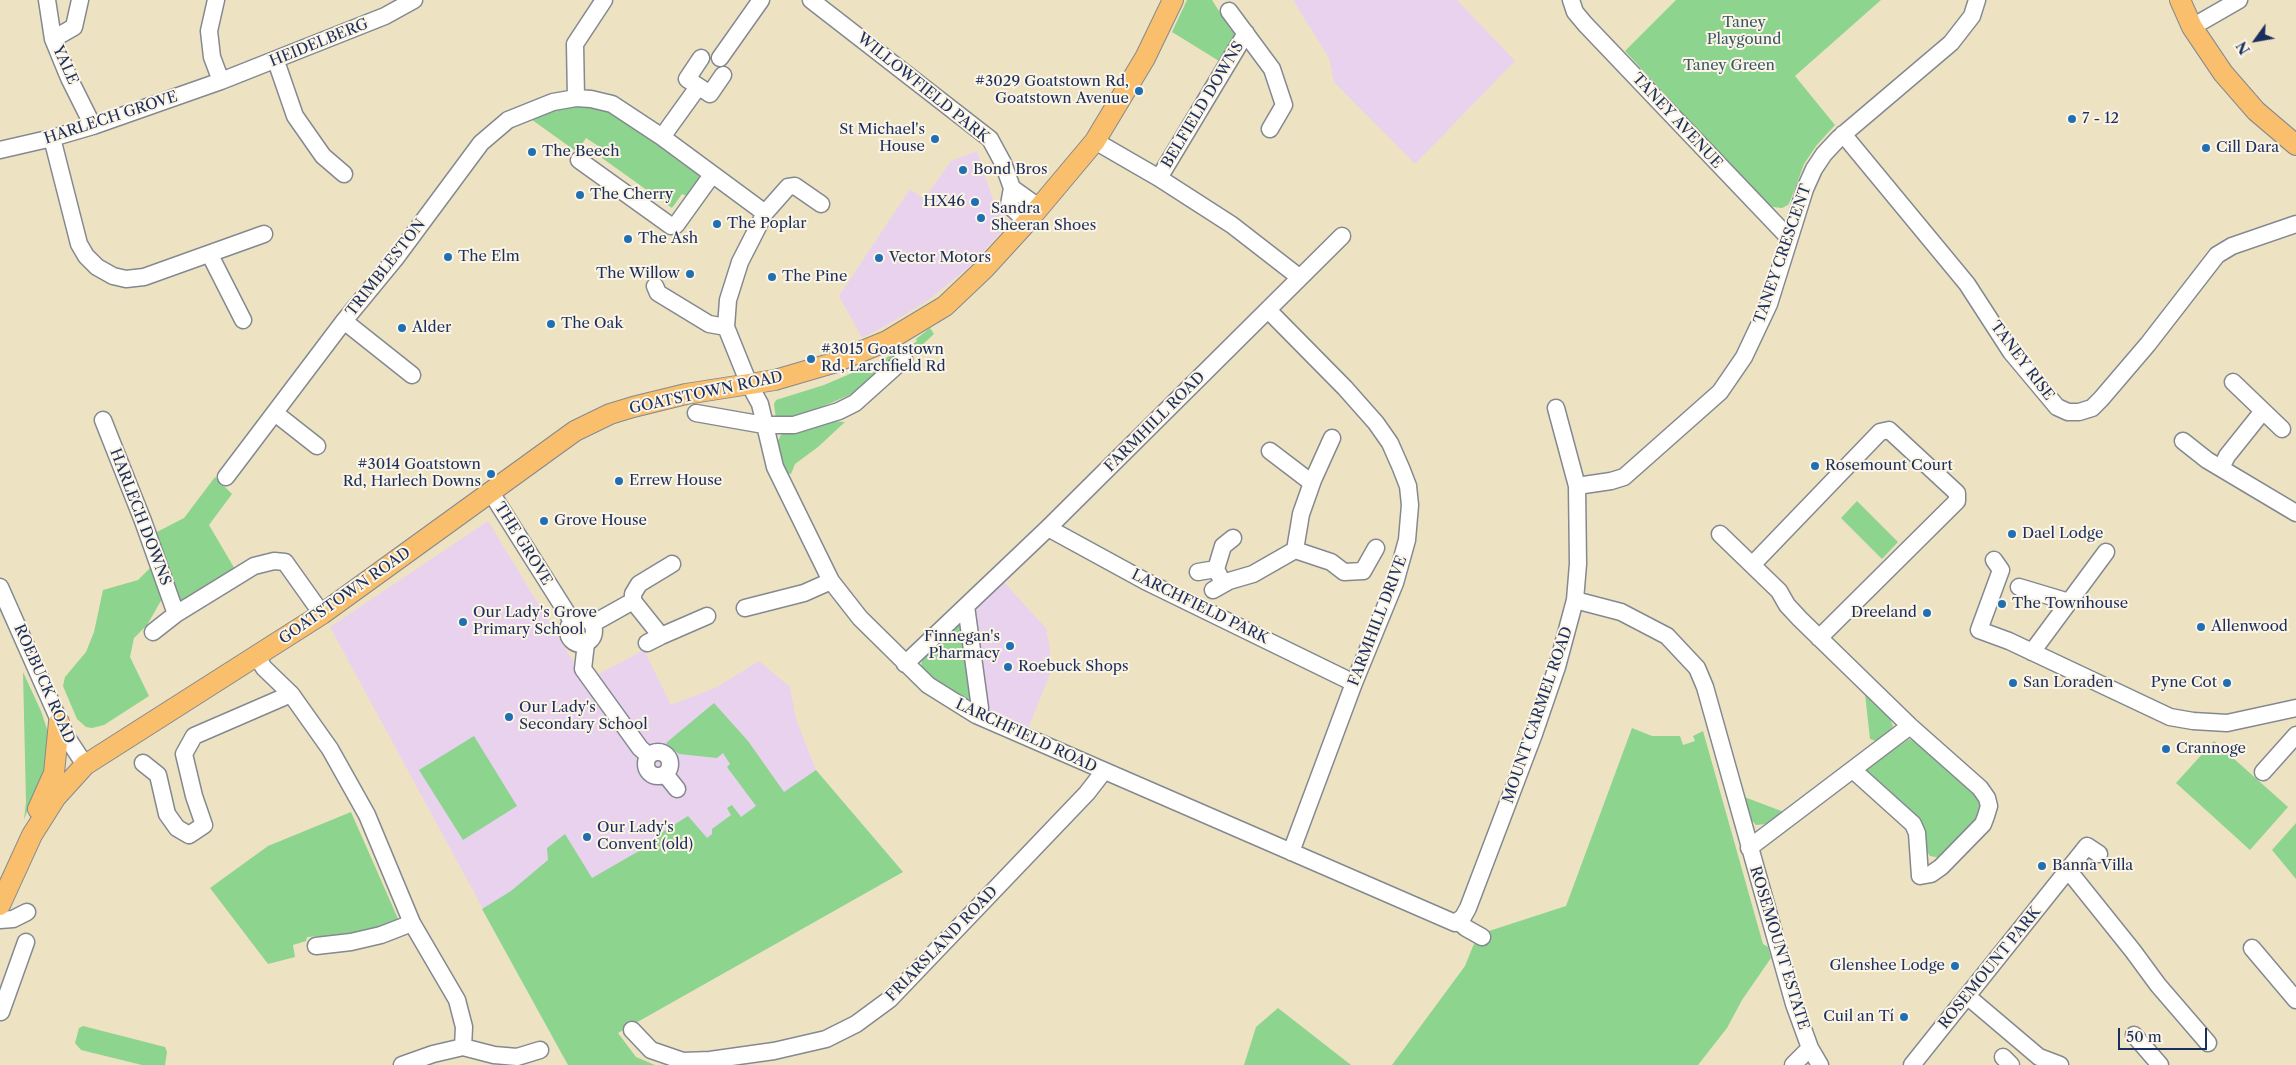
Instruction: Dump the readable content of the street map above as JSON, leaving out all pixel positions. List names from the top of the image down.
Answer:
{
  "streets": {
    "main road": ["GOATSTOWN ROAD"],
    "street": [
      "HEIDELBERG",
      "YALE",
      "WILLOWFIELD PARK",
      "BELFIELD DOWNS",
      "HARLECH GROVE",
      "TANEY AVENUE",
      "TANEY CRESCENT",
      "TRIMBLESTON",
      "TANEY RISE",
      "FARMHILL ROAD",
      "HARLECH DOWNS",
      "THE GROVE",
      "LARCHFIELD PARK",
      "FARMHILL DRIVE",
      "ROEBUCK ROAD",
      "MOUNT CARMEL ROAD",
      "LARCHFIELD ROAD",
      "FRIARSLAND ROAD",
      "ROSEMOUNT ESTATE",
      "ROSEMOUNT PARK"
    ]
  },
  "crossings": [
    ["HEIDELBERG", "HARLECH GROVE"],
    ["YALE", "HARLECH GROVE"],
    ["WILLOWFIELD PARK", "GOATSTOWN ROAD"],
    ["TANEY AVENUE", "TANEY CRESCENT"],
    ["TANEY CRESCENT", "TANEY RISE"],
    ["TANEY CRESCENT", "MOUNT CARMEL ROAD"],
    ["GOATSTOWN ROAD", "THE GROVE"],
    ["GOATSTOWN ROAD", "ROEBUCK ROAD"],
    ["GOATSTOWN ROAD", "LARCHFIELD ROAD"],
    ["FARMHILL ROAD", "LARCHFIELD PARK"],
    ["FARMHILL ROAD", "FARMHILL DRIVE"],
    ["FARMHILL ROAD", "LARCHFIELD ROAD"],
    ["LARCHFIELD PARK", "FARMHILL DRIVE"],
    ["FARMHILL DRIVE", "LARCHFIELD ROAD"],
    ["MOUNT CARMEL ROAD", "LARCHFIELD ROAD"],
    ["MOUNT CARMEL ROAD", "ROSEMOUNT ESTATE"],
    ["LARCHFIELD ROAD", "FRIARSLAND ROAD"]
  ],
  "parks": ["Taney Playgound", "Taney Green"],
  "places": [
    "#3029 Goatstown Rd, Goatstown Avenue",
    "7 - 12",
    "St Michael's House",
    "Cill Dara",
    "The Beech",
    "Bond Bros",
    "The Cherry",
    "HX46",
    "Sandra Sheeran Shoes",
    "The Poplar",
    "The Ash",
    "The Elm",
    "Vector Motors",
    "The Willow",
    "The Pine",
    "The Oak",
    "Alder",
    "#3015 Goatstown Rd, Larchfield Rd",
    "Rosemount Court",
    "#3014 Goatstown Rd, Harlech Downs",
    "Errew House",
    "Grove House",
    "Dael Lodge",
    "The Townhouse",
    "Dreeland",
    "Our Lady's Grove Primary School",
    "Allenwood",
    "Finnegan's Pharmacy",
    "Roebuck Shops",
    "San Loraden",
    "Pyne Cot",
    "Our Lady's Secondary School",
    "Crannoge",
    "Our Lady's Convent (old)",
    "Banna Villa",
    "Glenshee Lodge",
    "Cuil an Tí"
  ],
  "scale_bar": "50 m",
  "north": "bottom left"
}
